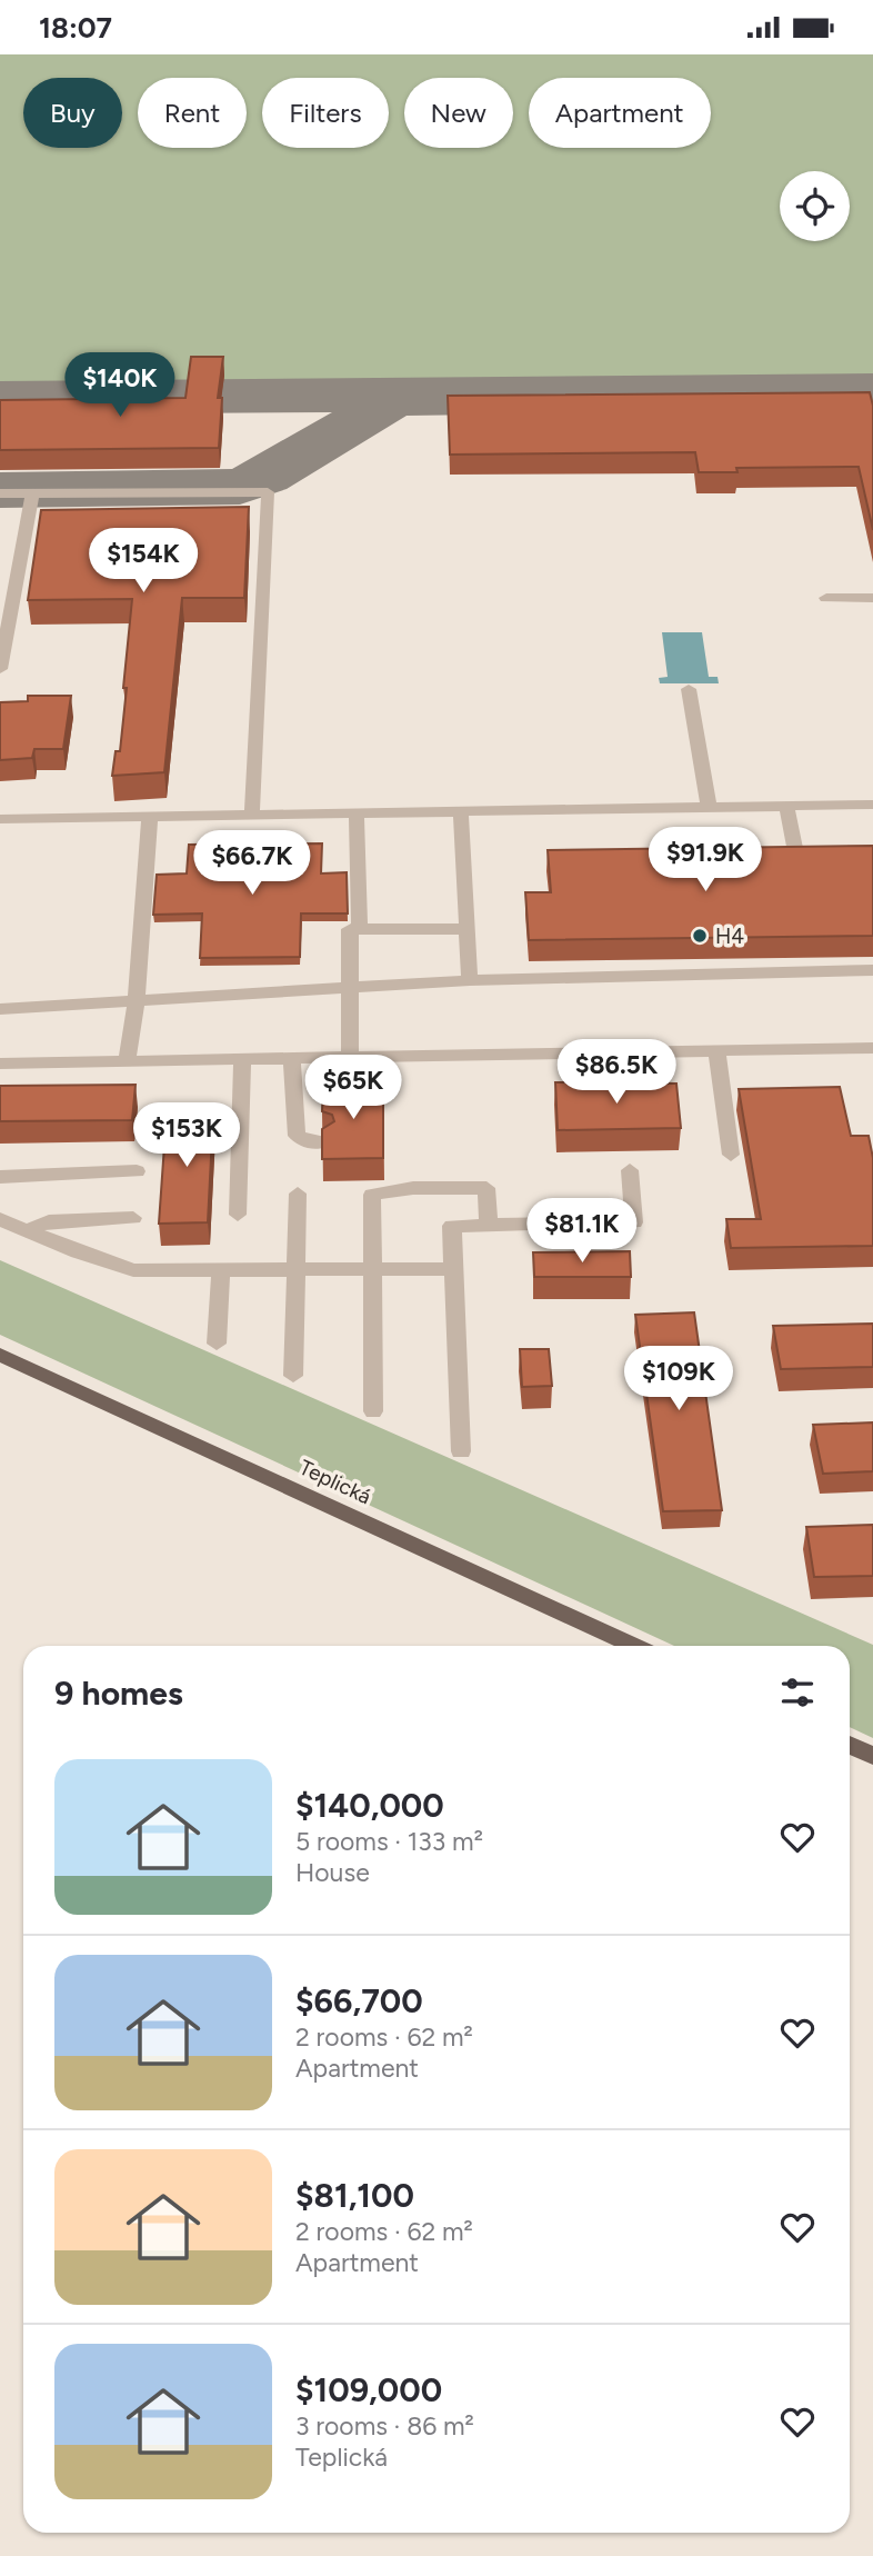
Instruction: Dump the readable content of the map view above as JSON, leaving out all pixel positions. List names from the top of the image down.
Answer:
{
  "streets": {
    "main road": ["Teplická"]
  },
  "places": ["H4"],
  "page": {
    "status": "18:07",
    "chip": [
      "Buy",
      "Rent",
      "Filters",
      "New",
      "Apartment"
    ],
    "price": [
      "$140K",
      "$154K",
      "$91.9K",
      "$66.7K",
      "$86.5K",
      "$65K",
      "$153K",
      "$81.1K",
      "$109K"
    ],
    "heading": "9 homes",
    "list": [
      {
        "name": "$140,000",
        "note": "5 rooms · 133 m² · House"
      },
      {
        "name": "$66,700",
        "note": "2 rooms · 62 m² · Apartment"
      },
      {
        "name": "$81,100",
        "note": "2 rooms · 62 m² · Apartment"
      },
      {
        "name": "$109,000",
        "note": "3 rooms · 86 m² · Teplická"
      }
    ]
  }
}
